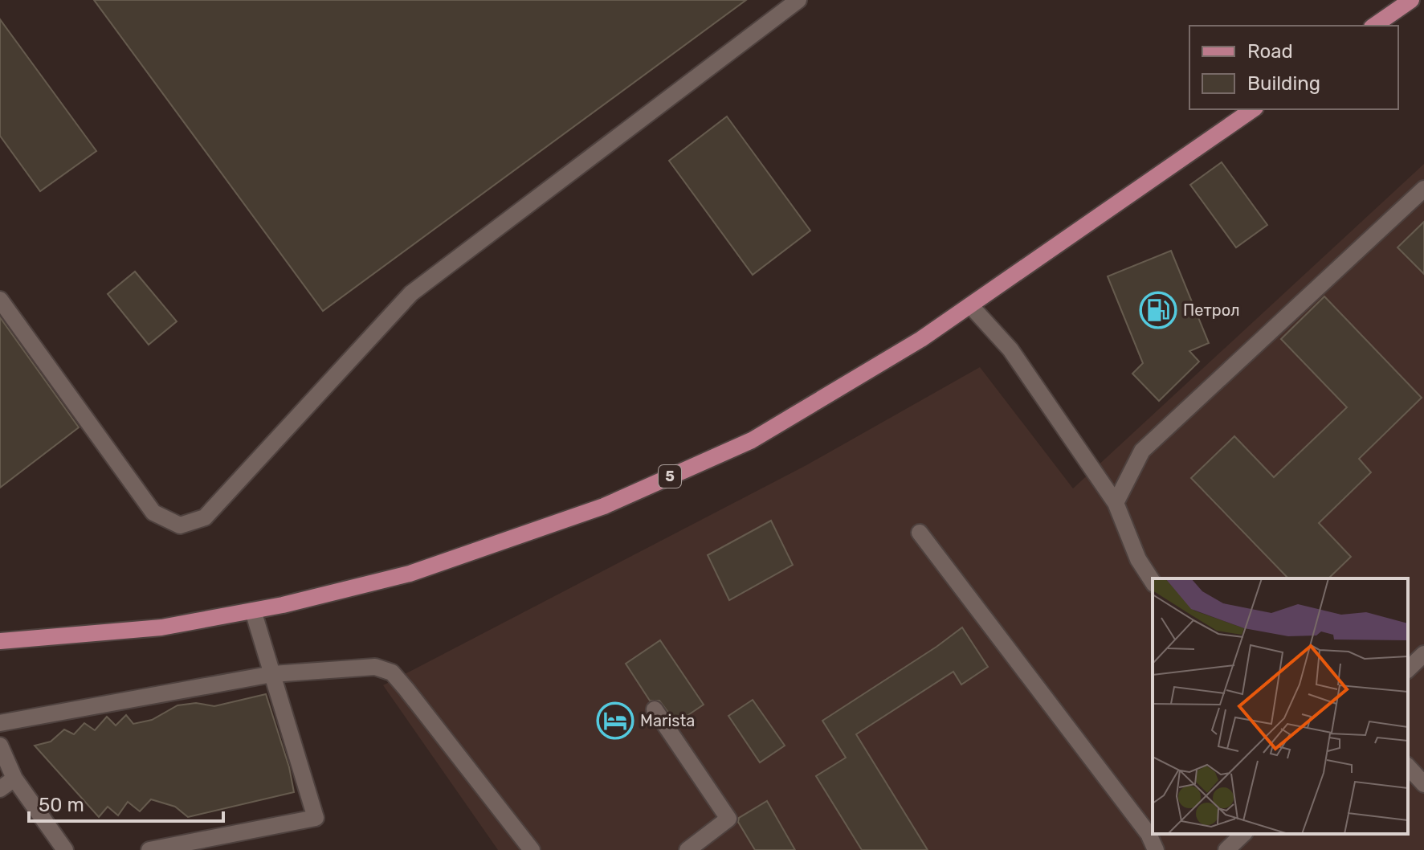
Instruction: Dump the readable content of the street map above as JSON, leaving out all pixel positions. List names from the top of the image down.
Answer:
{
  "streets": {
    "main road": ["5"]
  },
  "places": {
    "fuel station": ["Петрол"],
    "hotel": ["Marista"]
  },
  "legend": ["Road", "Building"],
  "scale_bar": "50 m"
}
